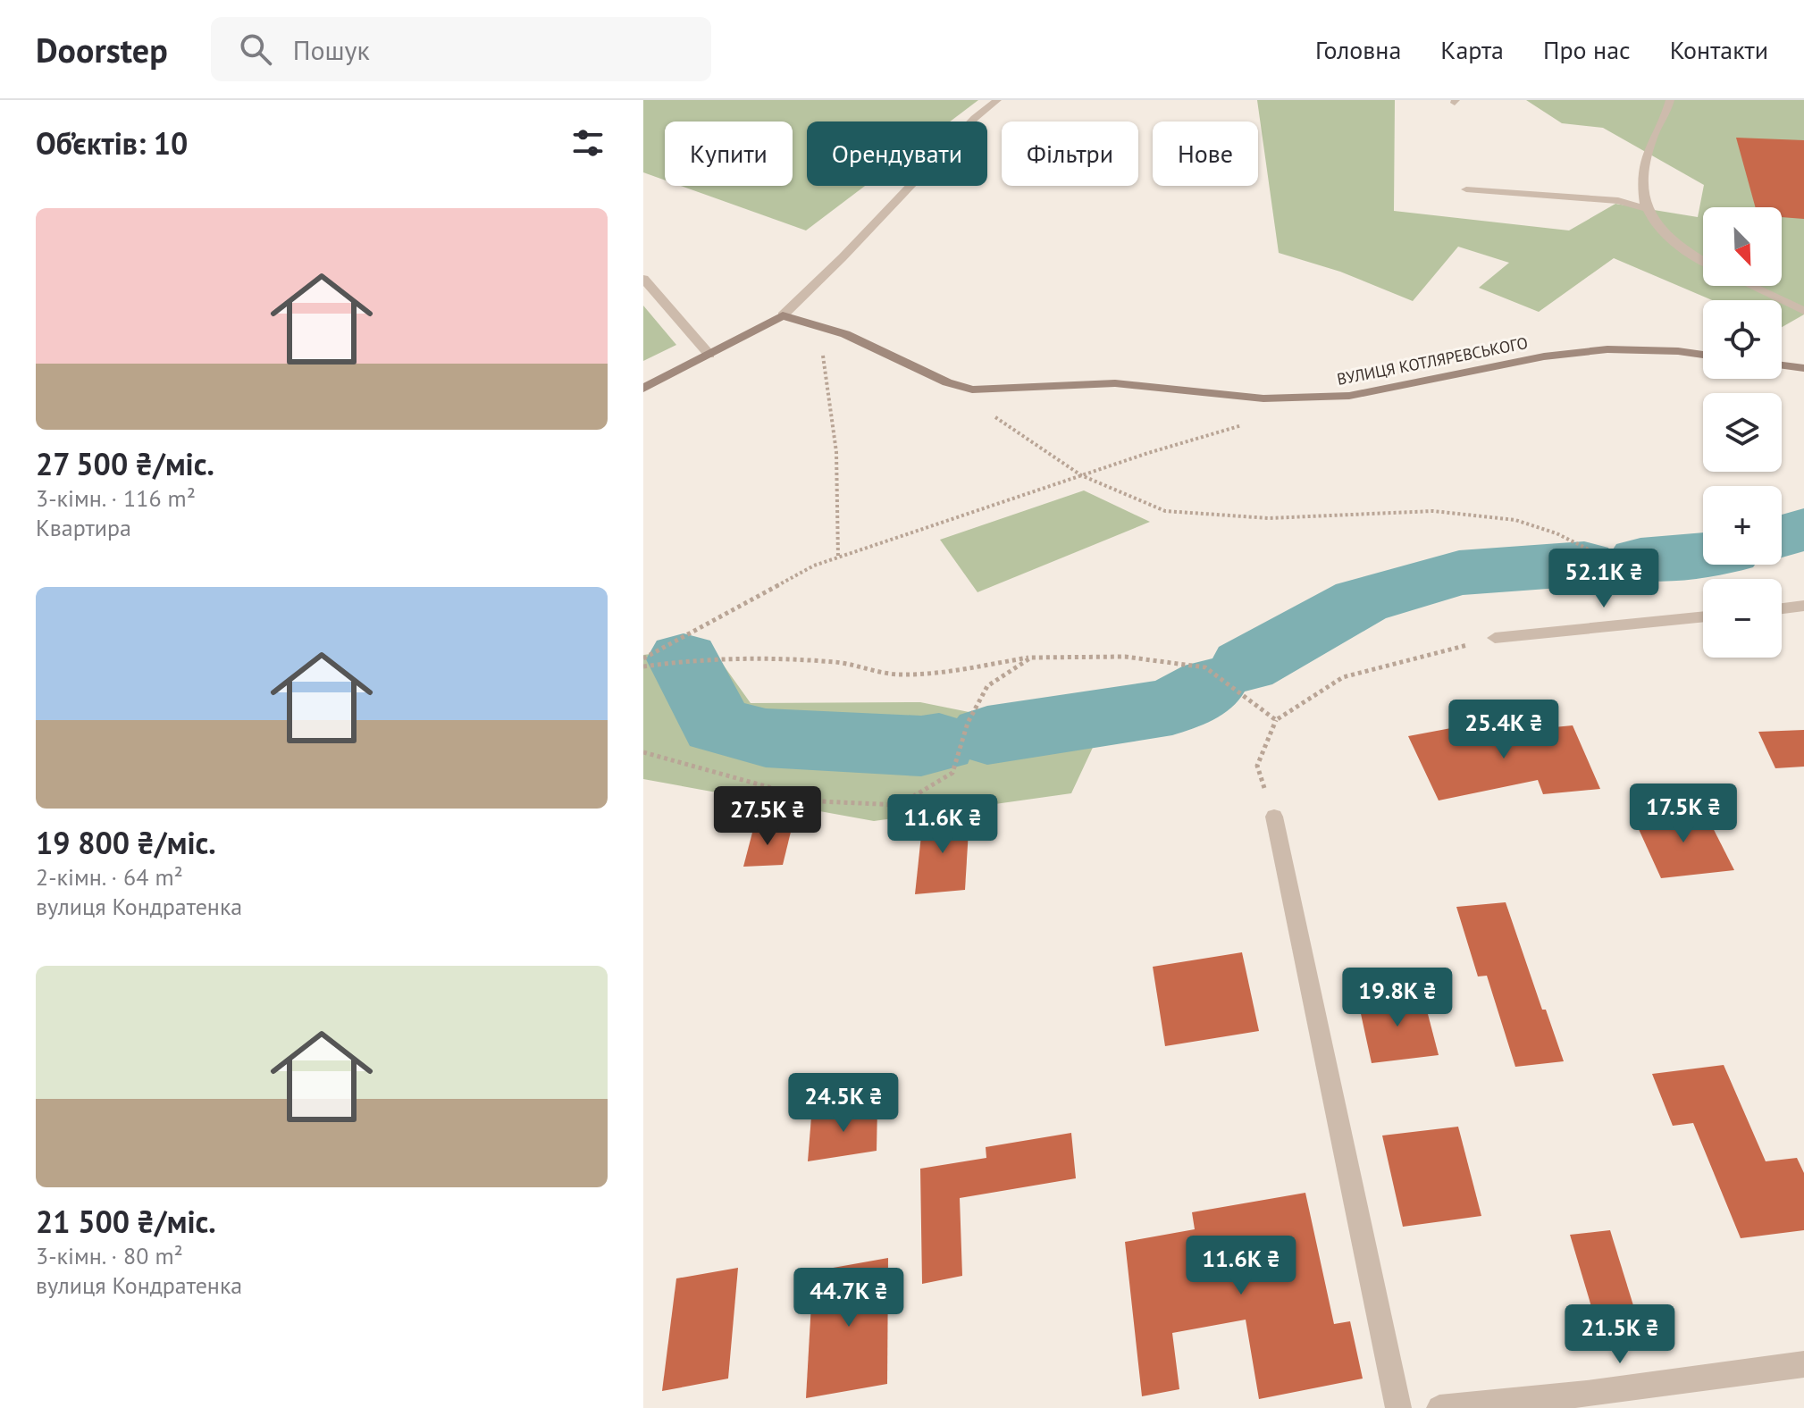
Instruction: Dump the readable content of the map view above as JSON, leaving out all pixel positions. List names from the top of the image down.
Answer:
{
  "streets": {
    "street": ["ВУЛИЦЯ КОТЛЯРЕВСЬКОГО"]
  },
  "north": "bottom right",
  "page": {
    "header": "Doorstep",
    "search": "Пошук",
    "nav": [
      "Головна",
      "Карта",
      "Про нас",
      "Контакти"
    ],
    "heading": "Об’єктів: 10",
    "chip": [
      "Купити",
      "Орендувати",
      "Фільтри",
      "Нове"
    ],
    "list": [
      {
        "name": "27 500 ₴/міс.",
        "note": "3-кімн. · 116 m² · Квартира"
      },
      {
        "name": "19 800 ₴/міс.",
        "note": "2-кімн. · 64 m² · вулиця Кондратенка"
      },
      {
        "name": "21 500 ₴/міс.",
        "note": "3-кімн. · 80 m² · вулиця Кондратенка"
      }
    ],
    "map_buttons": ["+", "−"],
    "price": [
      "52.1K ₴",
      "25.4K ₴",
      "17.5K ₴",
      "27.5K ₴",
      "11.6K ₴",
      "19.8K ₴",
      "24.5K ₴",
      "11.6K ₴",
      "44.7K ₴",
      "21.5K ₴"
    ]
  }
}
